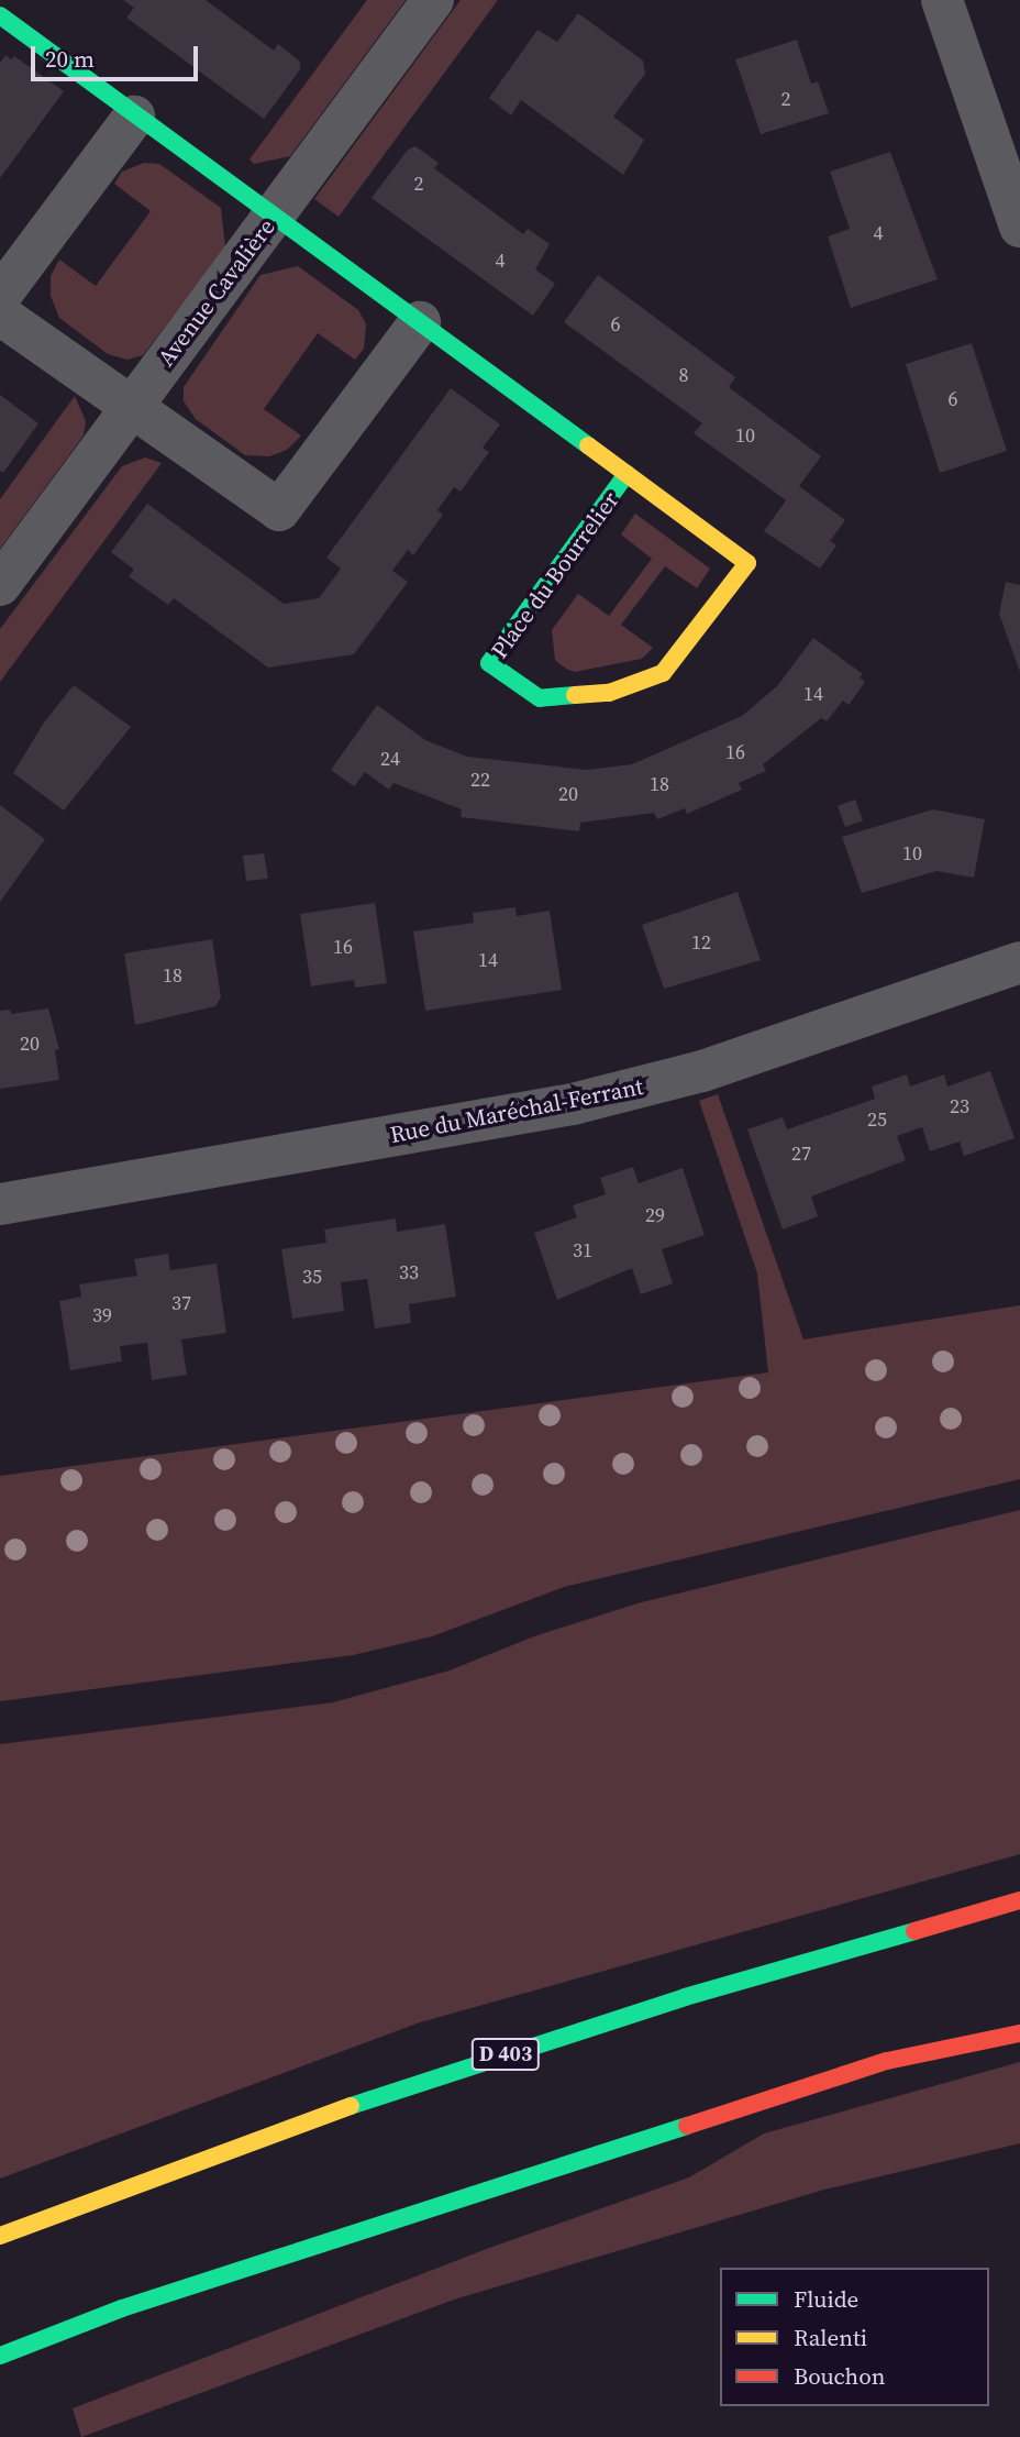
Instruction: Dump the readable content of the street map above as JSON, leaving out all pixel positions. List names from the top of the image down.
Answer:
{
  "streets": {
    "main road": ["Place du Bourrelier", "D 403"],
    "street": ["Avenue Cavalière", "Rue du Maréchal-Ferrant"]
  },
  "crossings": [
    ["Avenue Cavalière", "Place du Bourrelier"]
  ],
  "house_numbers": [
    "2",
    "2",
    "4",
    "4",
    "6",
    "8",
    "6",
    "10",
    "14",
    "16",
    "24",
    "22",
    "18",
    "20",
    "10",
    "12",
    "16",
    "14",
    "18",
    "20",
    "23",
    "25",
    "27",
    "29",
    "31",
    "33",
    "35",
    "37",
    "39"
  ],
  "legend": ["Fluide", "Ralenti", "Bouchon"],
  "scale_bar": "20 m"
}
